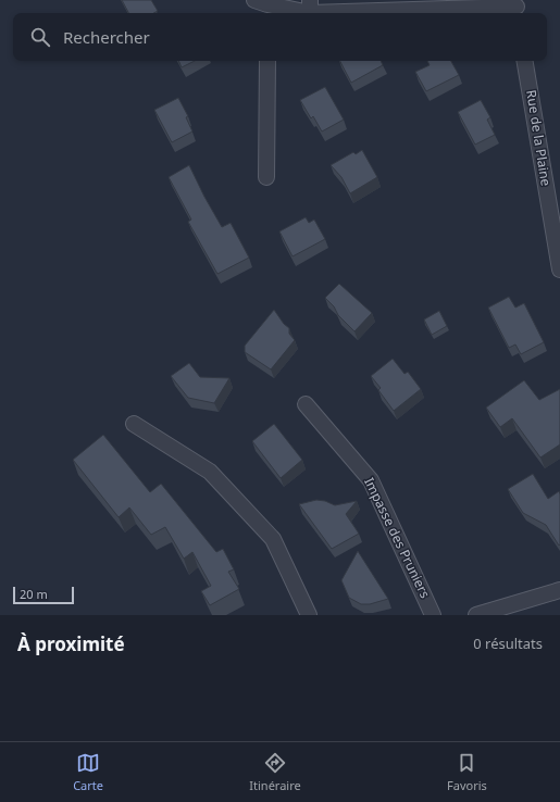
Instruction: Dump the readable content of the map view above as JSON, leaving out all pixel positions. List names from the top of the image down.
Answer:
{
  "streets": {
    "street": ["Rue de la Plaine", "Impasse des Pruniers"]
  },
  "scale_bar": "20 m",
  "page": {
    "search": "Rechercher",
    "scale": "20 m",
    "heading": ["À proximité", "0 résultats"],
    "nav": ["Carte", "Itinéraire", "Favoris"]
  }
}
